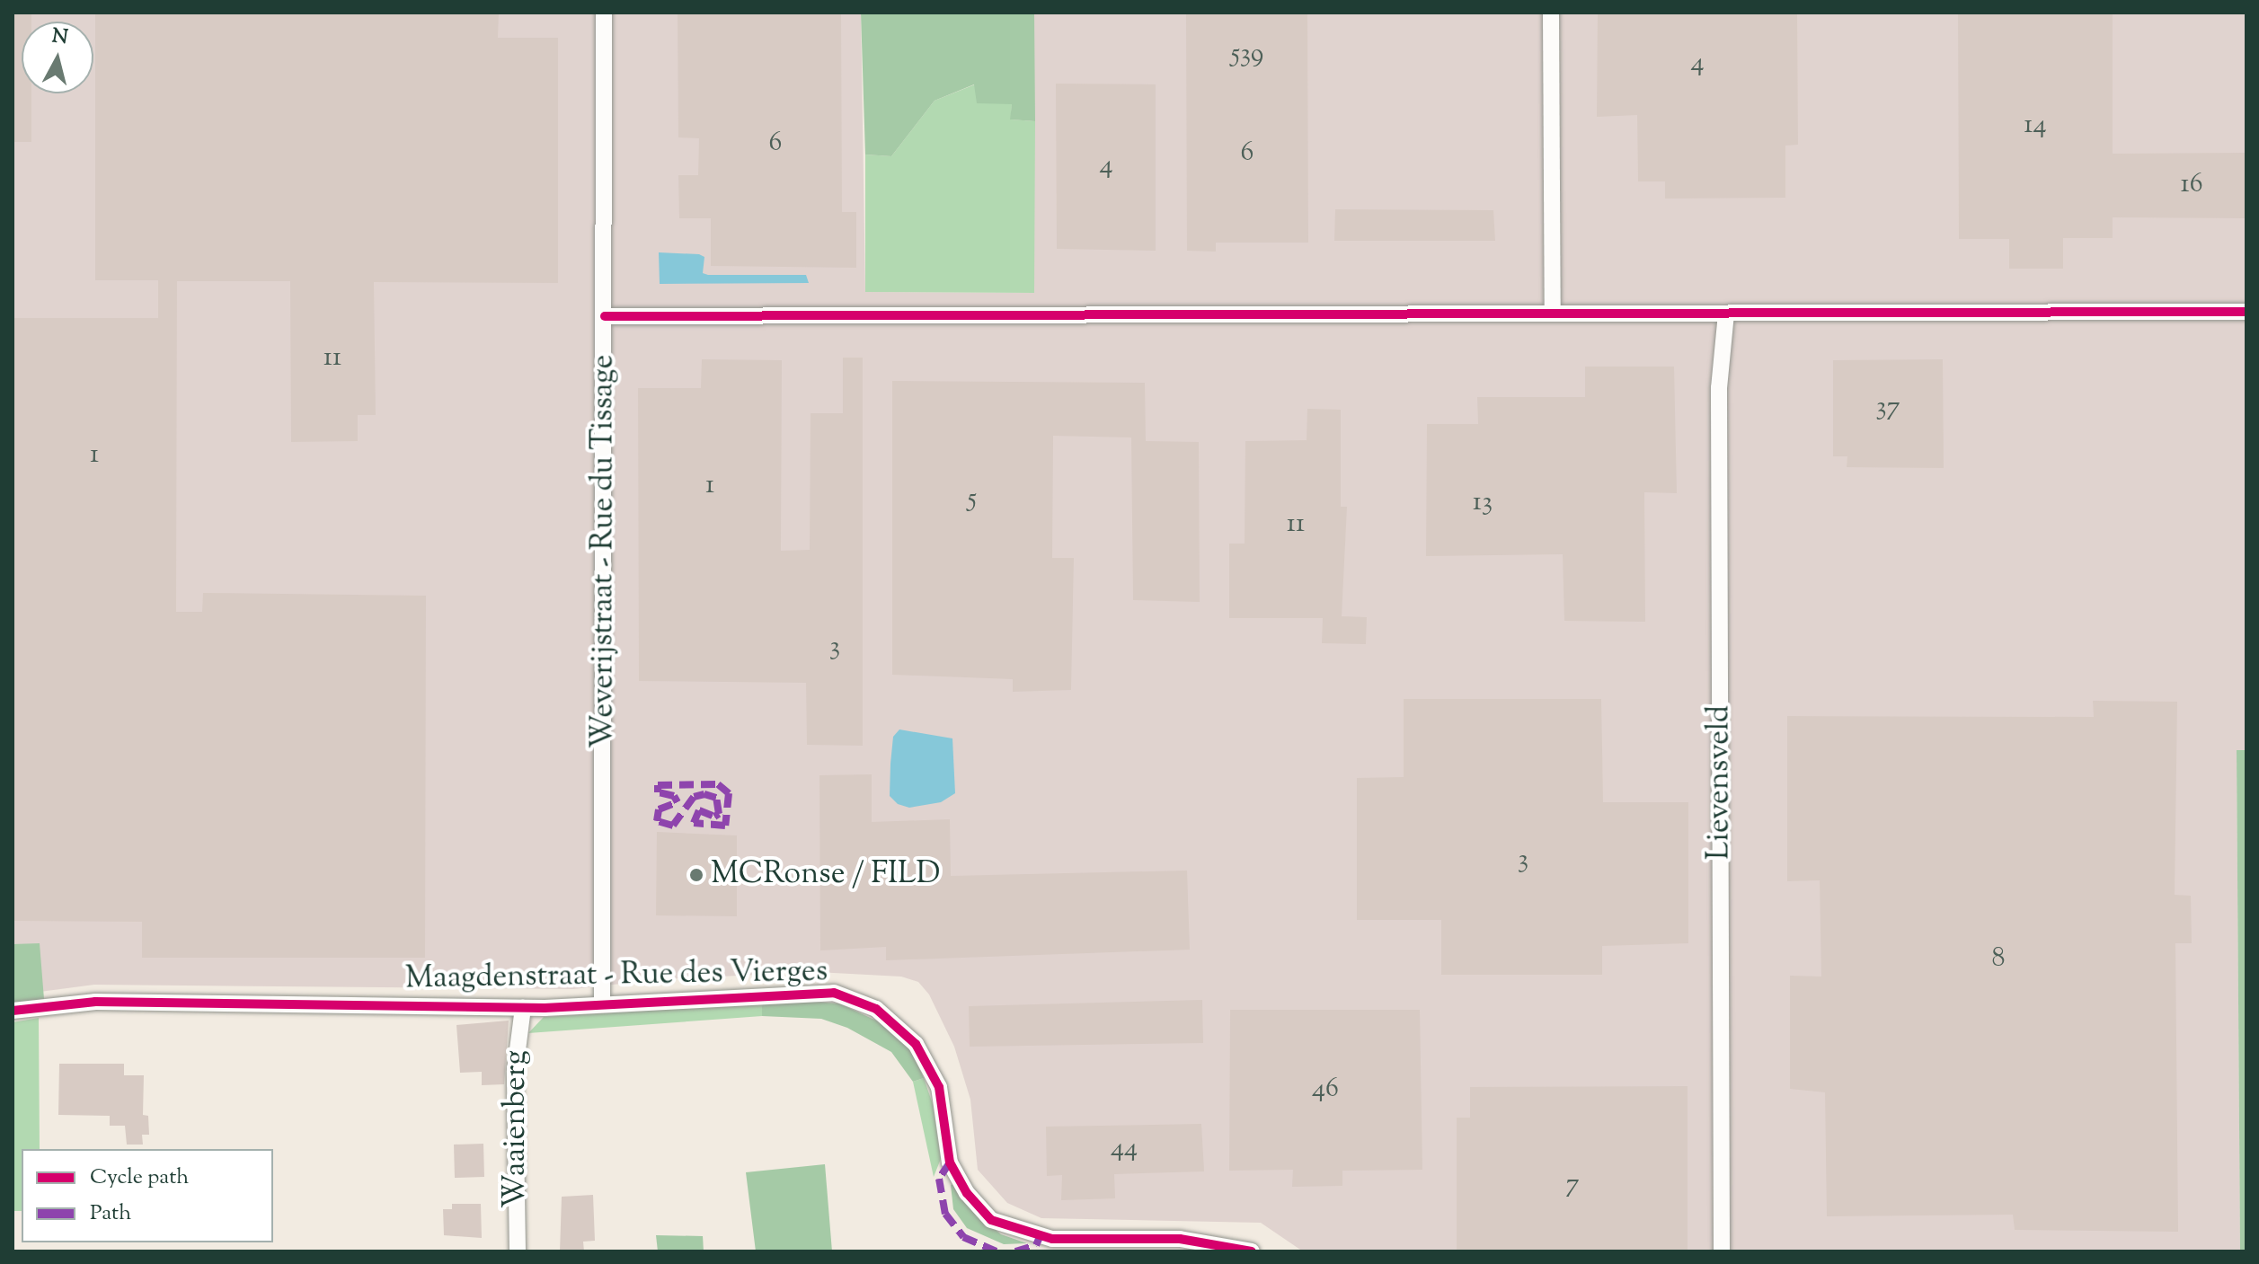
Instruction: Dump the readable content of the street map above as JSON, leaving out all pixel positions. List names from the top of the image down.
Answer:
{
  "streets": {
    "street": [
      "Weverijstraat - Rue du Tissage",
      "Lievensveld",
      "Maagdenstraat - Rue des Vierges",
      "Waaienberg"
    ]
  },
  "crossings": [
    ["Weverijstraat - Rue du Tissage", "Maagdenstraat - Rue des Vierges"],
    ["Maagdenstraat - Rue des Vierges", "Waaienberg"]
  ],
  "places": ["MCRonse / FILD"],
  "house_numbers": [
    "539",
    "4",
    "14",
    "6",
    "6",
    "4",
    "16",
    "11",
    "37",
    "1",
    "1",
    "5",
    "13",
    "11",
    "3",
    "3",
    "8",
    "46",
    "44",
    "7"
  ],
  "legend": ["Cycle path", "Path"],
  "north": "top"
}
